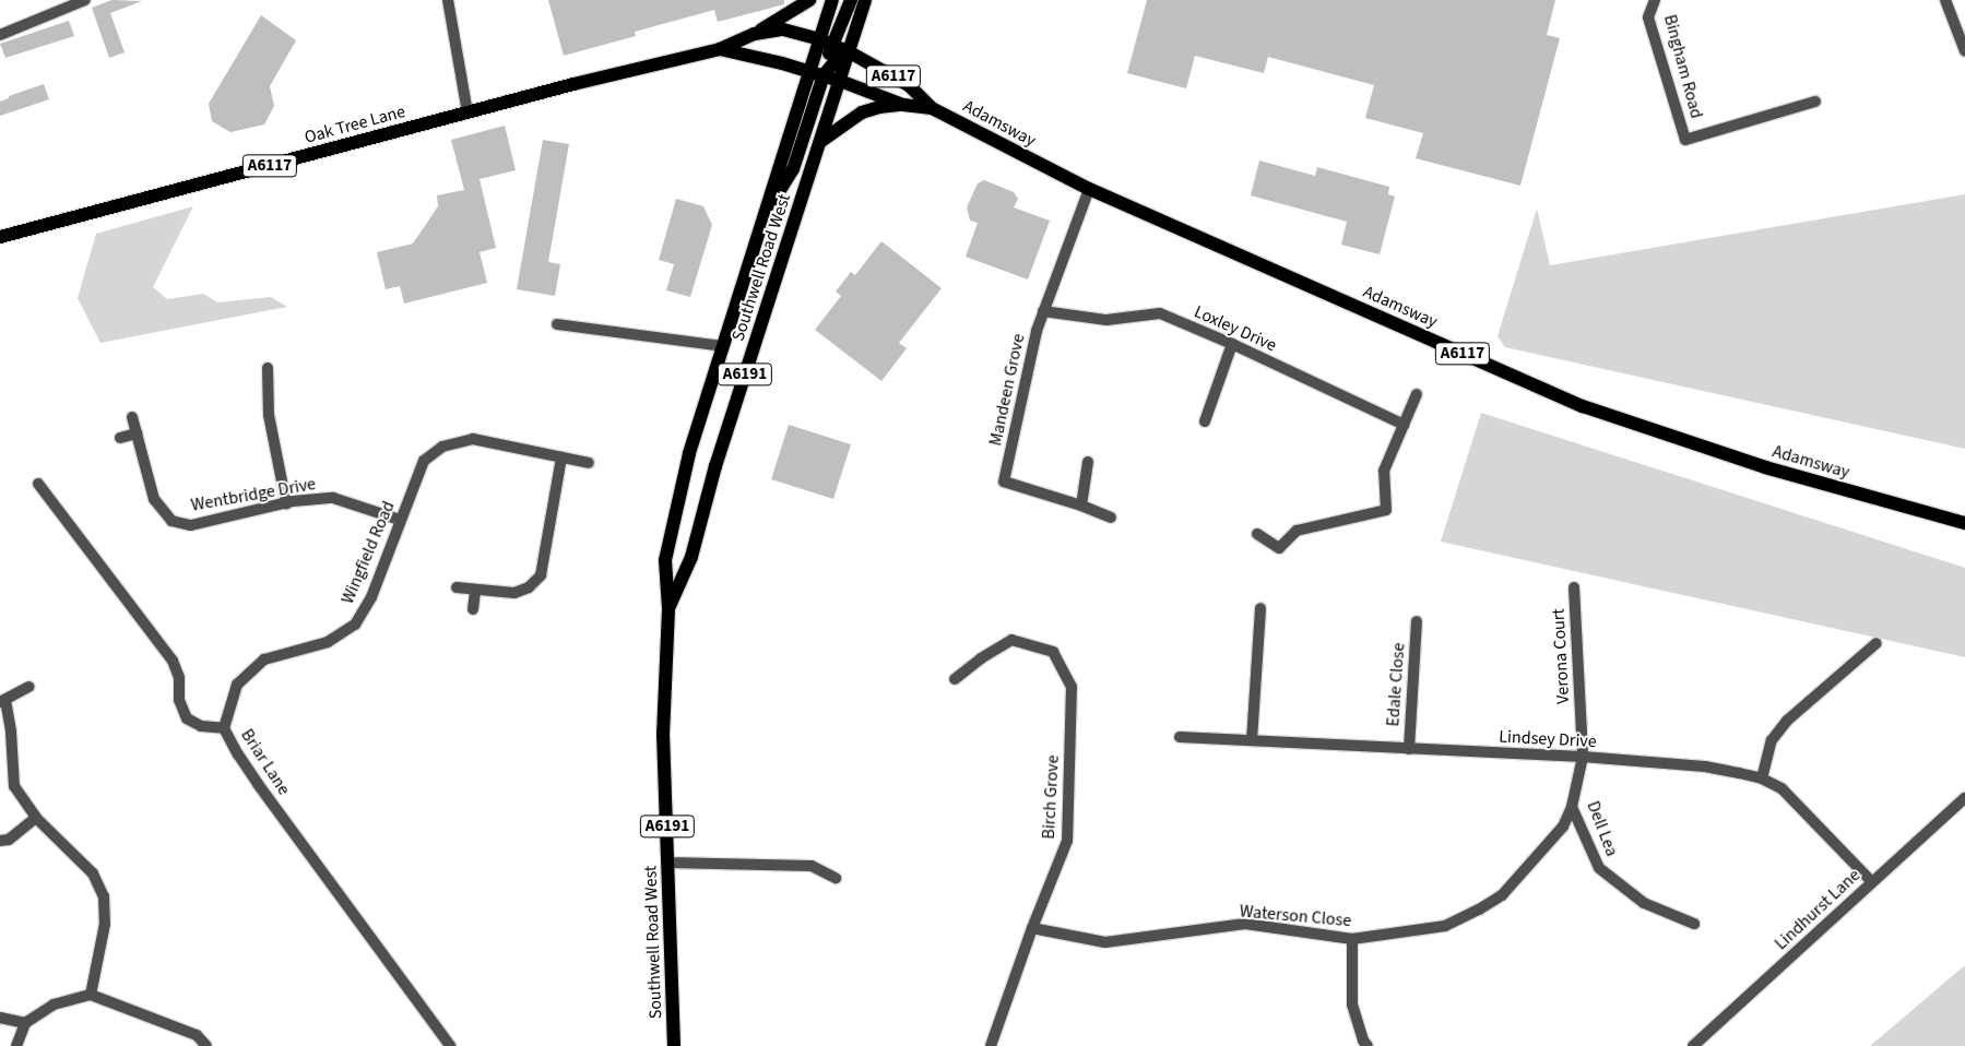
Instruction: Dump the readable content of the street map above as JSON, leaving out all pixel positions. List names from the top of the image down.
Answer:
{
  "streets": {
    "main road": [
      "A6117",
      "Adamsway",
      "Oak Tree Lane",
      "Southwell Road West",
      "A6191"
    ],
    "street": [
      "Bingham Road",
      "Loxley Drive",
      "Mandeen Grove",
      "Wentbridge Drive",
      "Wingfield Road",
      "Verona Court",
      "Edale Close",
      "Lindsey Drive",
      "Briar Lane",
      "Birch Grove",
      "Dell Lea",
      "Lindhurst Lane",
      "Waterson Close"
    ]
  },
  "crossings": [
    ["A6117", "Adamsway"],
    ["A6117", "Oak Tree Lane"],
    ["A6117", "Southwell Road West"],
    ["Adamsway", "Southwell Road West"],
    ["Adamsway", "Mandeen Grove"],
    ["Oak Tree Lane", "Southwell Road West"],
    ["Loxley Drive", "Mandeen Grove"],
    ["Wentbridge Drive", "Wingfield Road"],
    ["Wingfield Road", "Briar Lane"],
    ["Verona Court", "Lindsey Drive"],
    ["Verona Court", "Dell Lea"],
    ["Edale Close", "Lindsey Drive"],
    ["Lindsey Drive", "Dell Lea"],
    ["Lindsey Drive", "Lindhurst Lane"],
    ["Birch Grove", "Waterson Close"],
    ["Dell Lea", "Waterson Close"]
  ]
}
